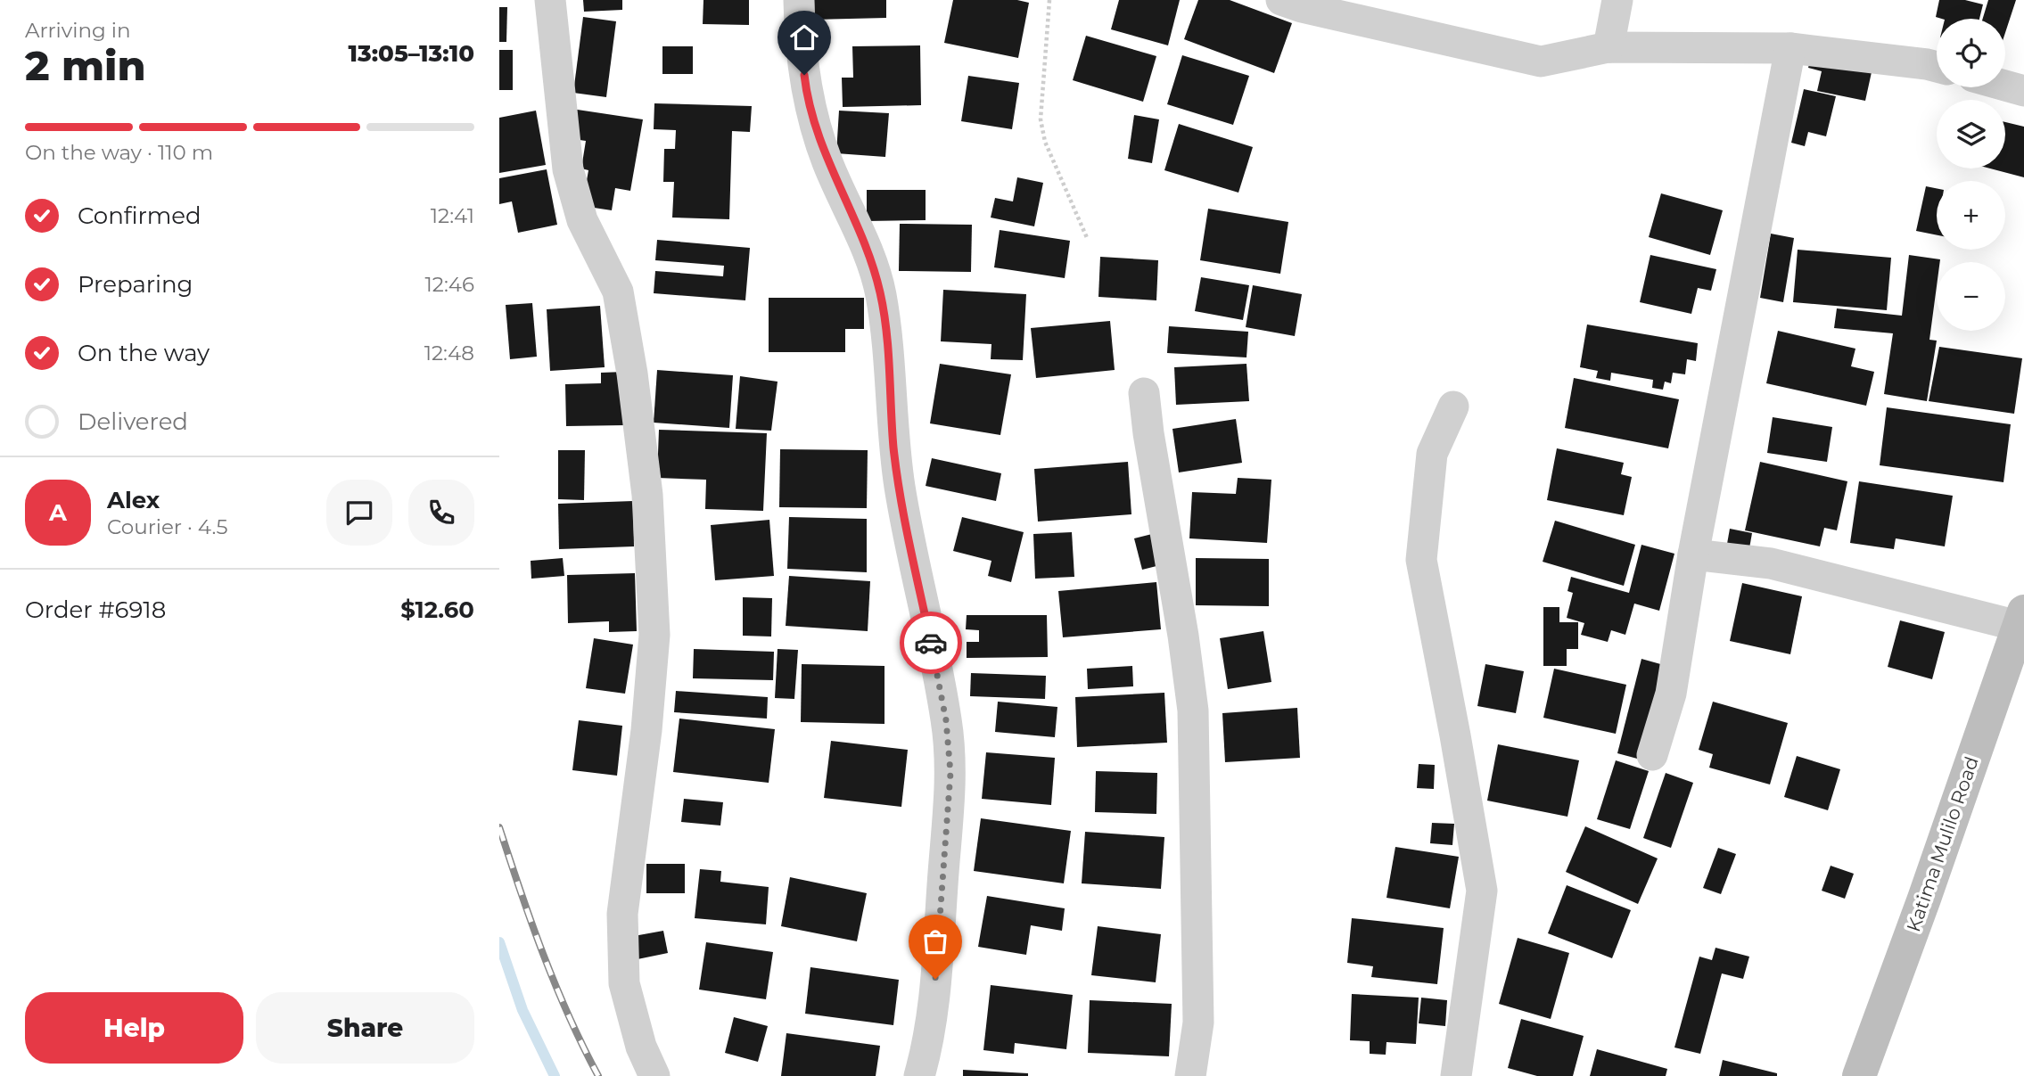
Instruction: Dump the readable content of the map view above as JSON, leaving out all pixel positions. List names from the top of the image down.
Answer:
{
  "streets": {
    "main road": ["Katima Mulilo Road"]
  },
  "page": {
    "heading": ["2 min", "Arriving in", "13:05–13:10"],
    "panel": [
      "Alex",
      "Courier · 4.5",
      "Order #6918",
      "$12.60"
    ],
    "map_buttons": ["+", "−"],
    "bar": "On the way · 110 m",
    "list": [
      ["Confirmed", "12:41"],
      ["Preparing", "12:46"],
      ["On the way", "12:48"],
      "Delivered"
    ],
    "round": "A",
    "buttons": ["Help", "Share"]
  }
}
